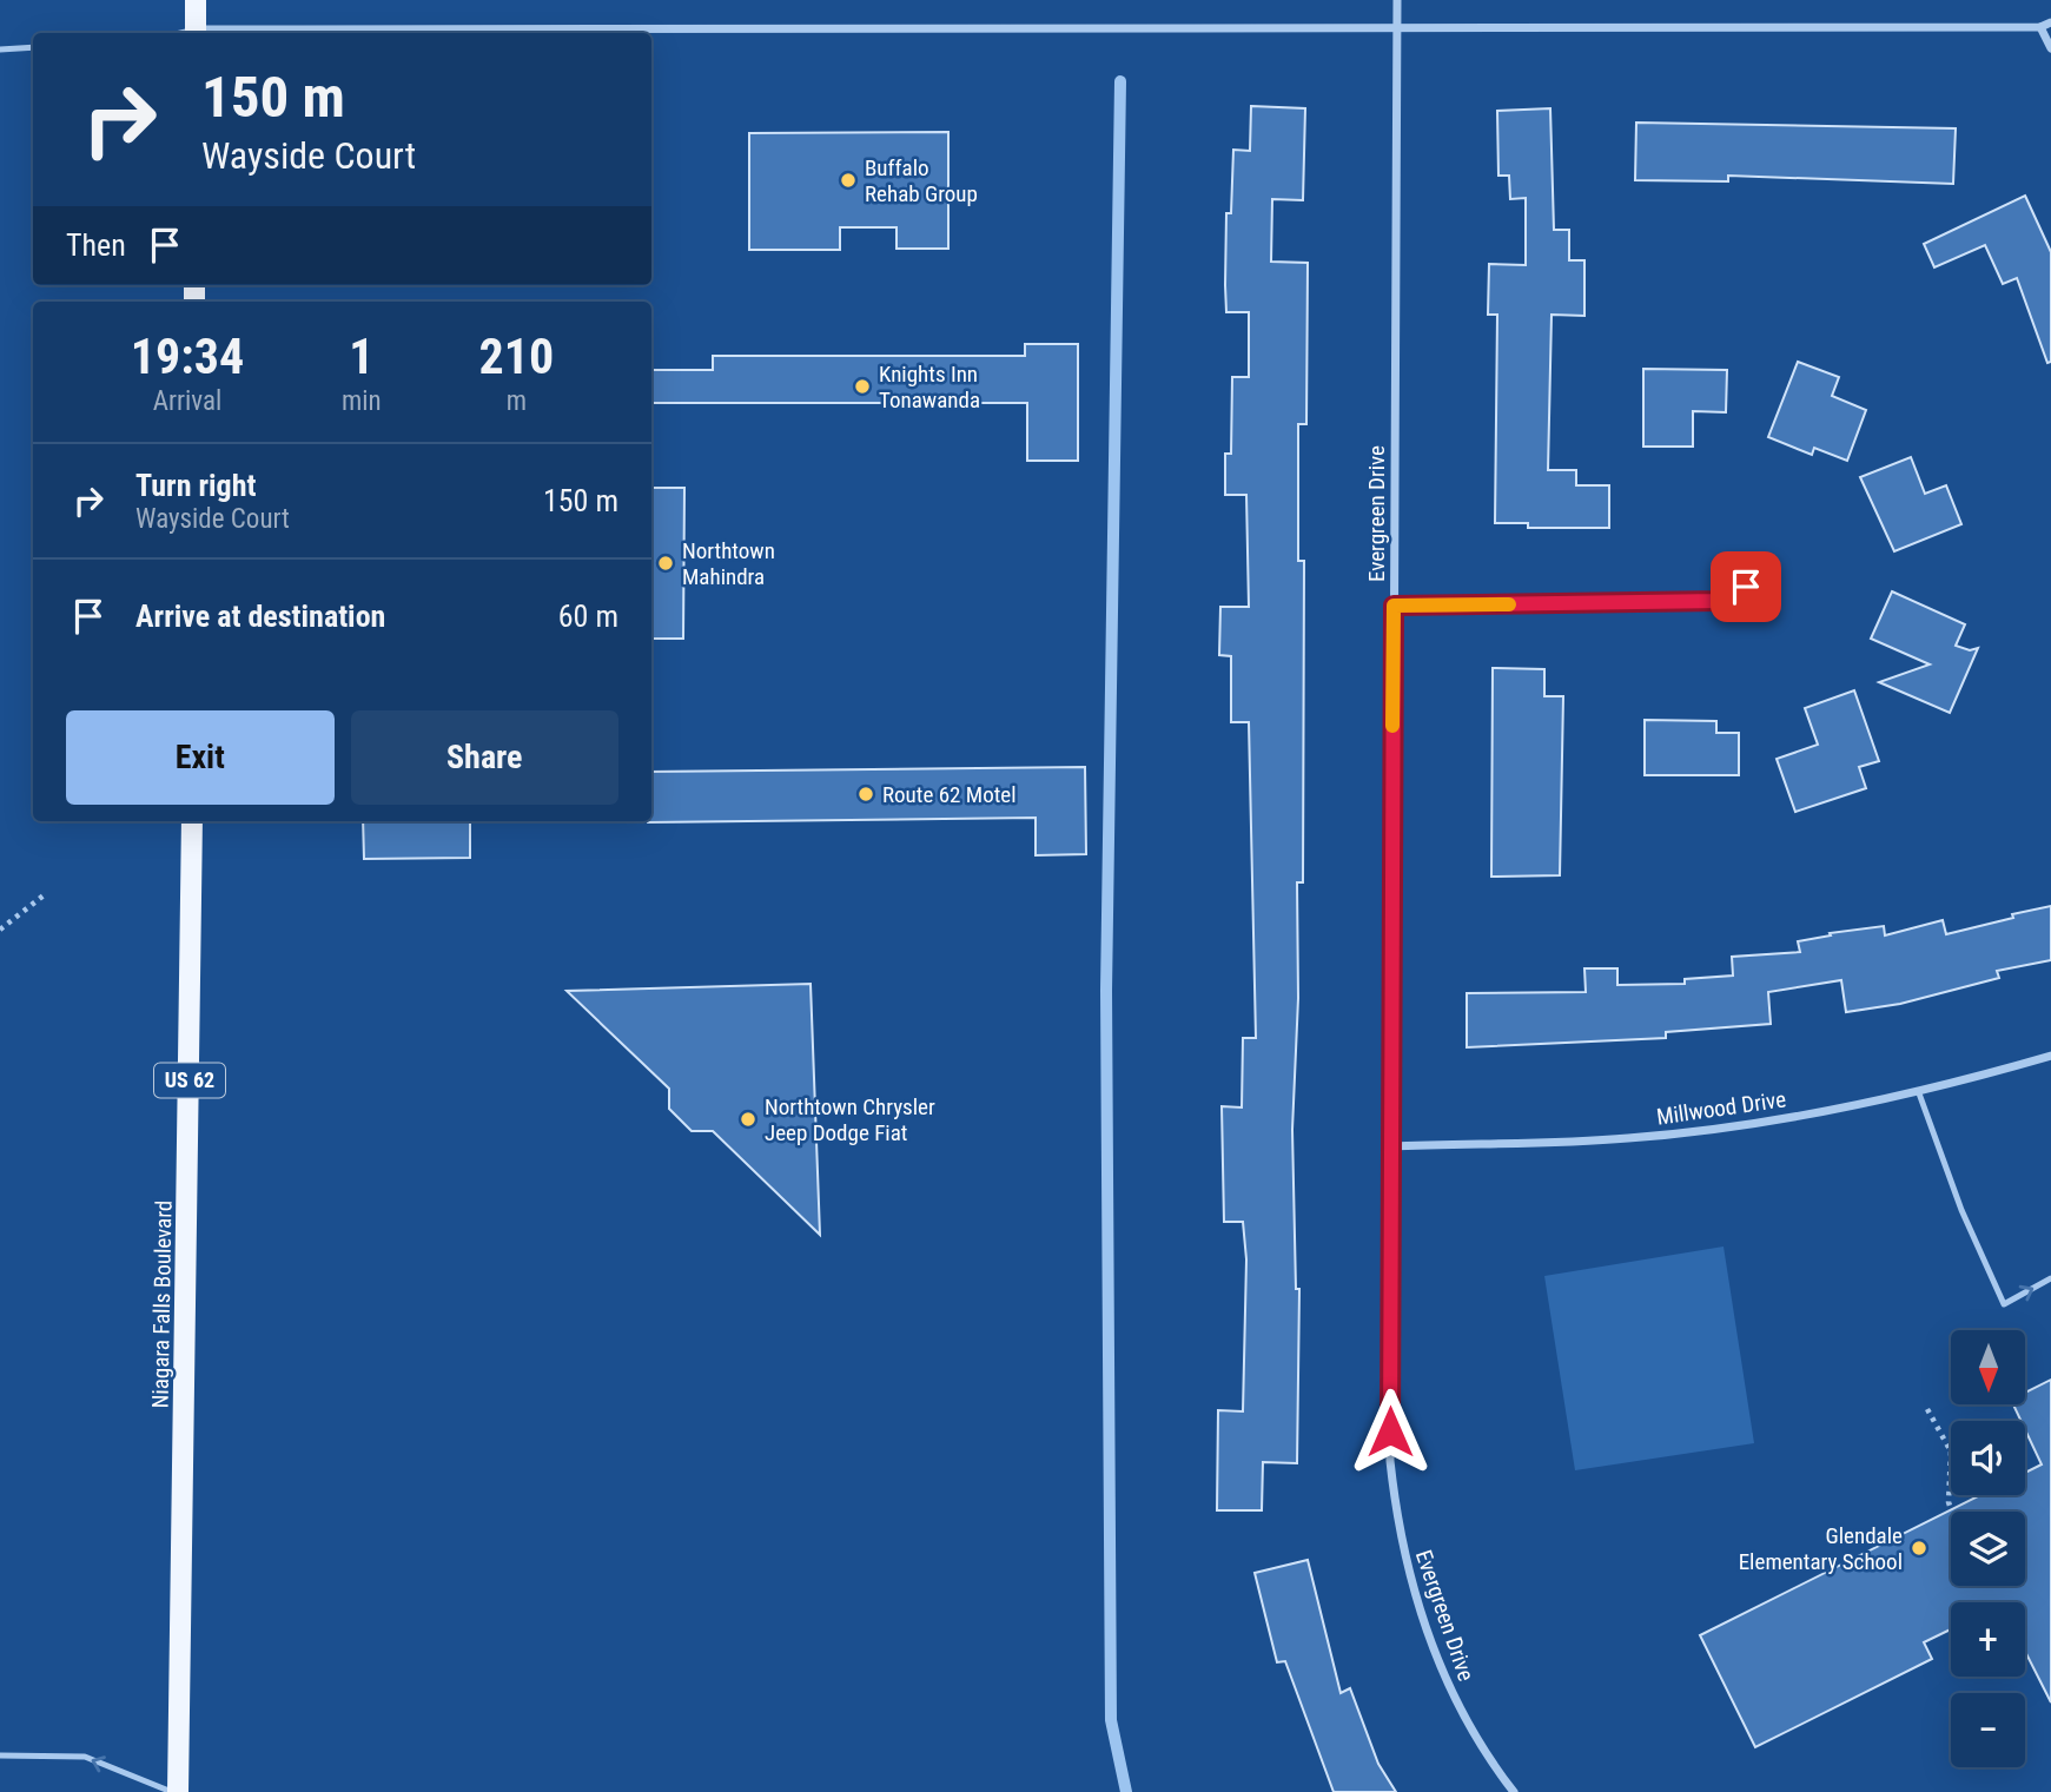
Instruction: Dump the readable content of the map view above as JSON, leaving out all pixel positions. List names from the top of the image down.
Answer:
{
  "streets": {
    "main road": ["US 62", "Niagara Falls Boulevard"],
    "street": ["Evergreen Drive", "Millwood Drive"]
  },
  "crossings": [
    ["Evergreen Drive", "Millwood Drive"]
  ],
  "places": [
    "Buffalo Rehab Group",
    "Knights Inn Tonawanda",
    "Northtown Mahindra",
    "Route 62 Motel",
    "Northtown Chrysler Jeep Dodge Fiat",
    "Glendale Elementary School"
  ],
  "north": "bottom",
  "page": {
    "turn": ["150 m", "Wayside Court"],
    "then": "Then",
    "eta": [
      "19:34",
      "Arrival",
      "1",
      "min",
      "210",
      "m"
    ],
    "list": [
      {
        "name": "Turn right",
        "note": "Wayside Court",
        "value": "150 m"
      },
      {
        "name": "Arrive at destination",
        "value": "60 m"
      }
    ],
    "buttons": ["Exit", "Share"],
    "map_buttons": ["+", "−"]
  }
}
